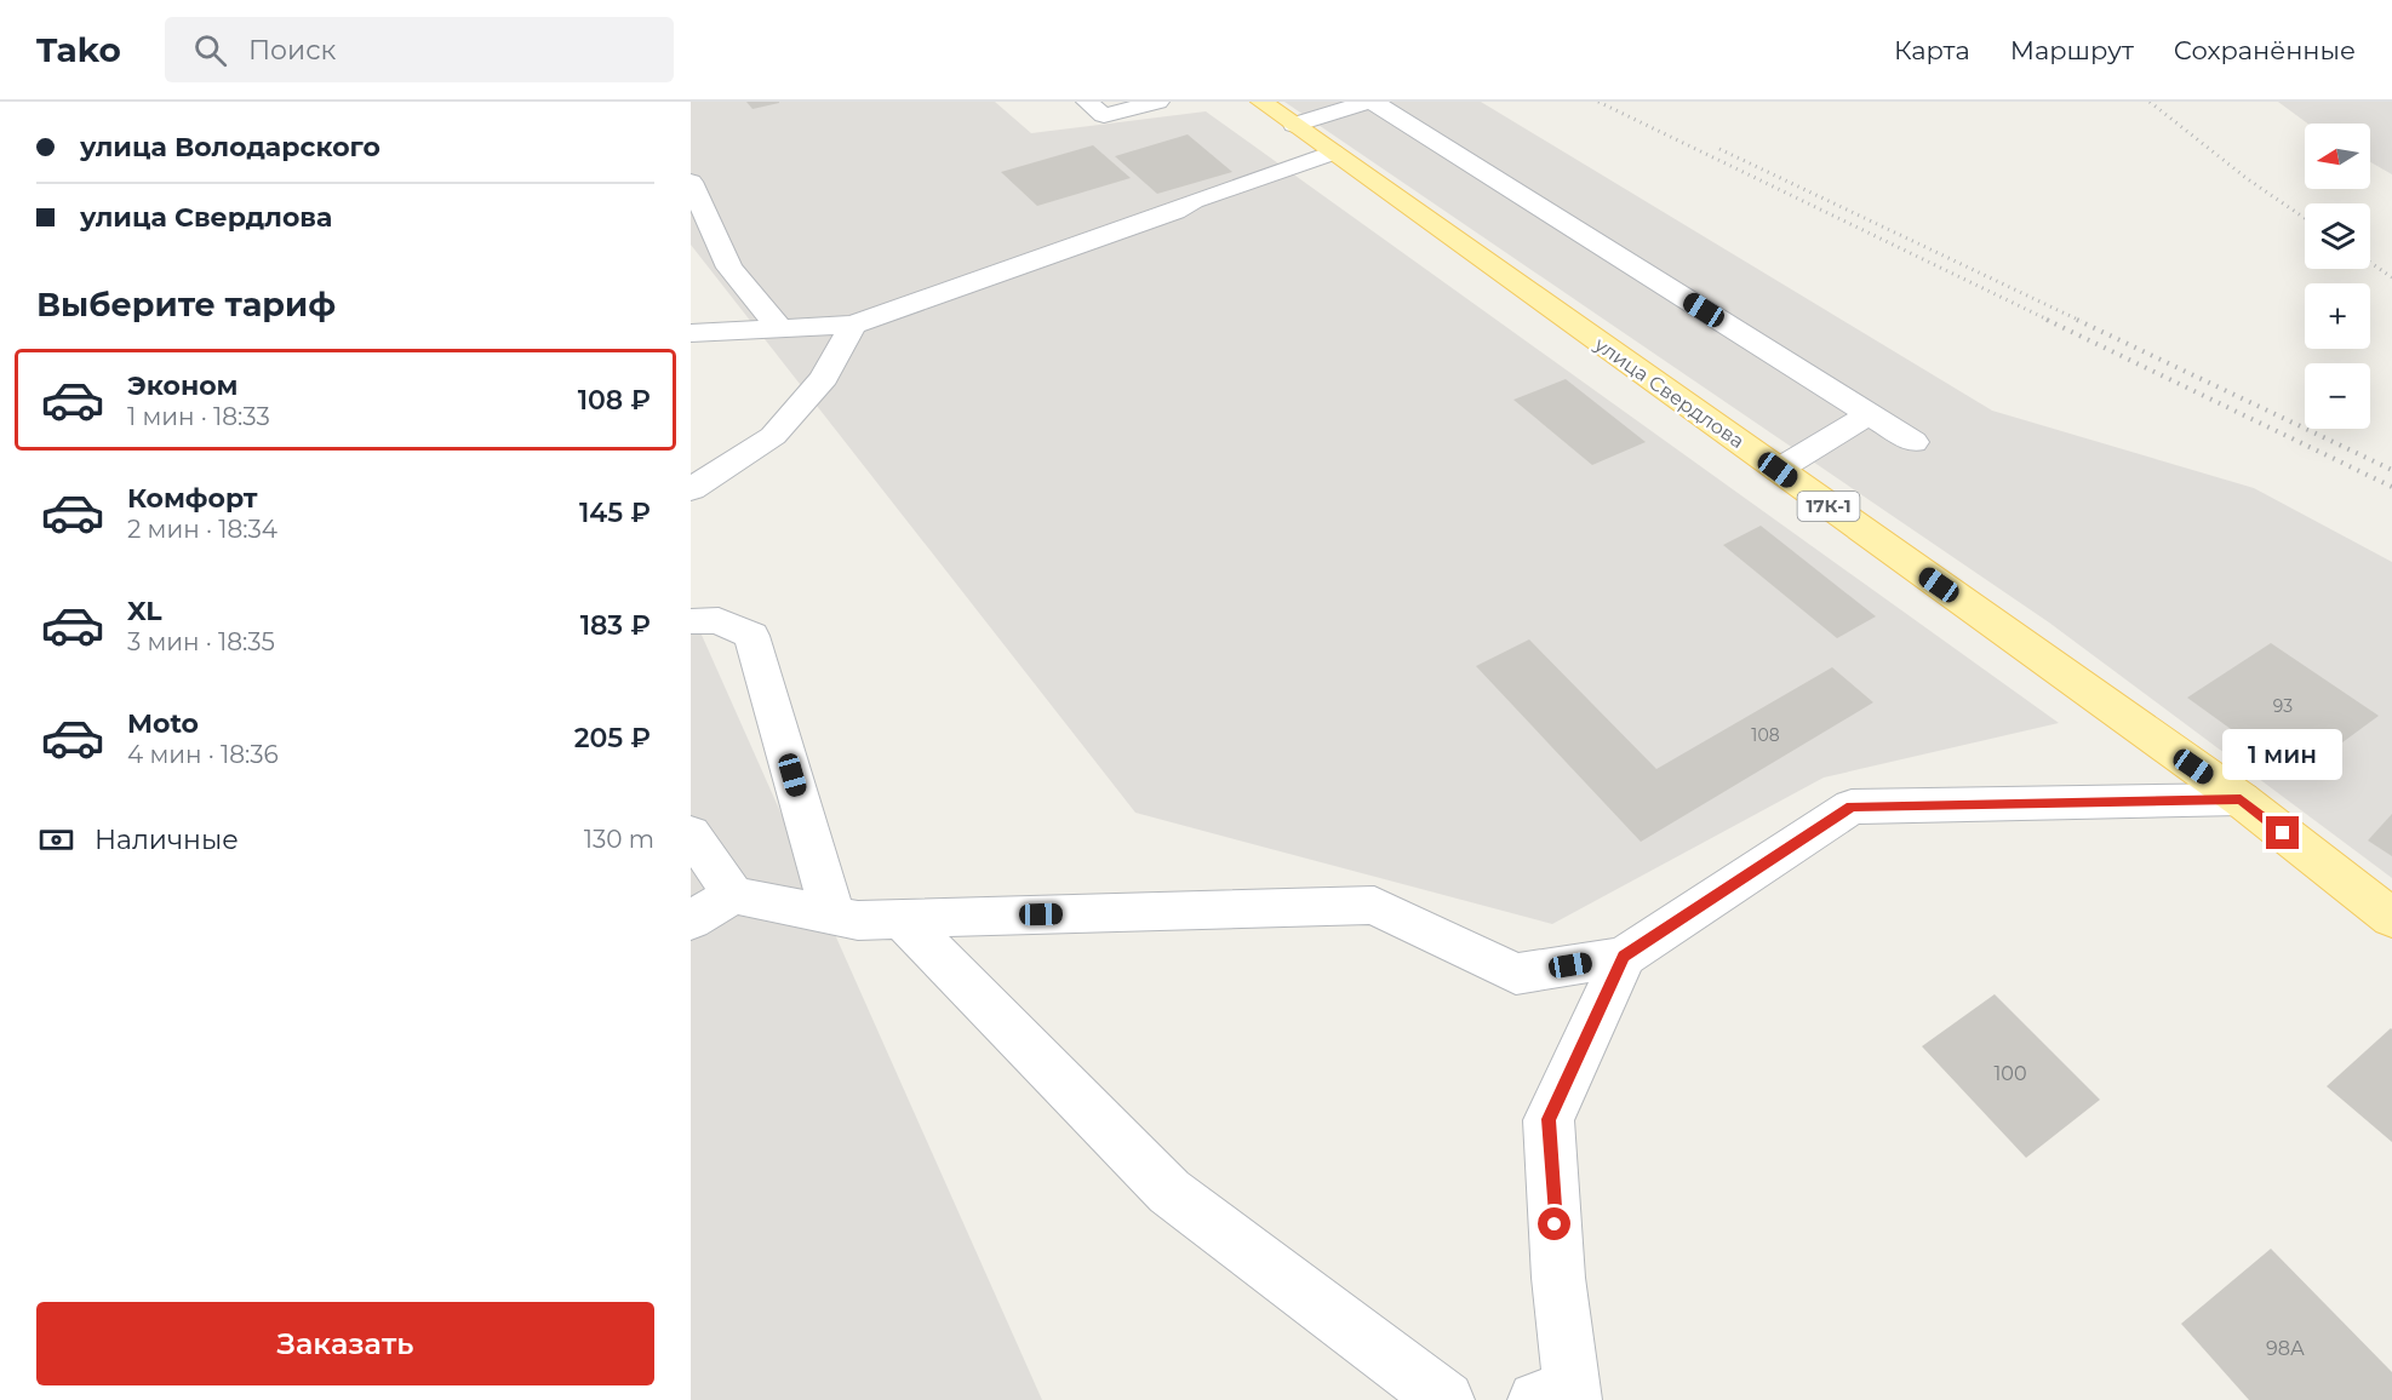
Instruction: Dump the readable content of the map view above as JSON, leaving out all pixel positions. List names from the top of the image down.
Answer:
{
  "streets": {
    "main road": ["улица Свердлова", "17К-1"]
  },
  "house_numbers": [
    "93",
    "108",
    "100",
    "98А"
  ],
  "north": "left",
  "page": {
    "header": "Tako",
    "search": "Поиск",
    "nav": ["Карта", "Маршрут", "Сохранённые"],
    "banner": ["улица Володарского", "улица Свердлова"],
    "map_buttons": ["+", "−"],
    "heading": "Выберите тариф",
    "list": [
      {
        "name": "Эконом",
        "note": "1 мин · 18:33",
        "value": "108 ₽"
      },
      {
        "name": "Комфорт",
        "note": "2 мин · 18:34",
        "value": "145 ₽"
      },
      {
        "name": "XL",
        "note": "3 мин · 18:35",
        "value": "183 ₽"
      },
      {
        "name": "Moto",
        "note": "4 мин · 18:36",
        "value": "205 ₽"
      }
    ],
    "bubble": "1 мин",
    "pay": ["Наличные", "130 m"],
    "buttons": "Заказать"
  }
}
